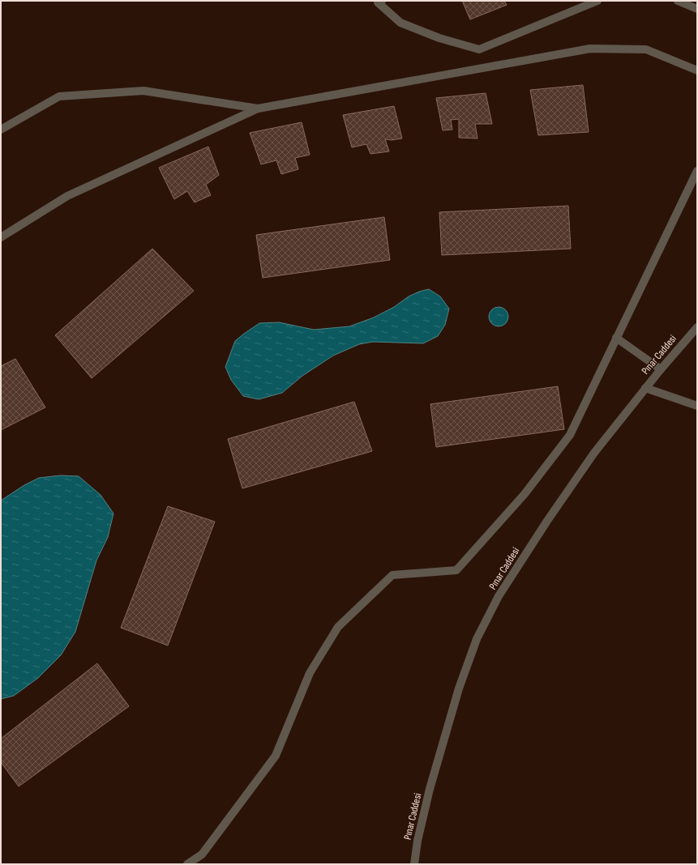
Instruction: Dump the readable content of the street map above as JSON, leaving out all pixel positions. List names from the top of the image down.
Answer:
{
  "streets": {
    "street": ["Pınar Caddesi"]
  }
}
